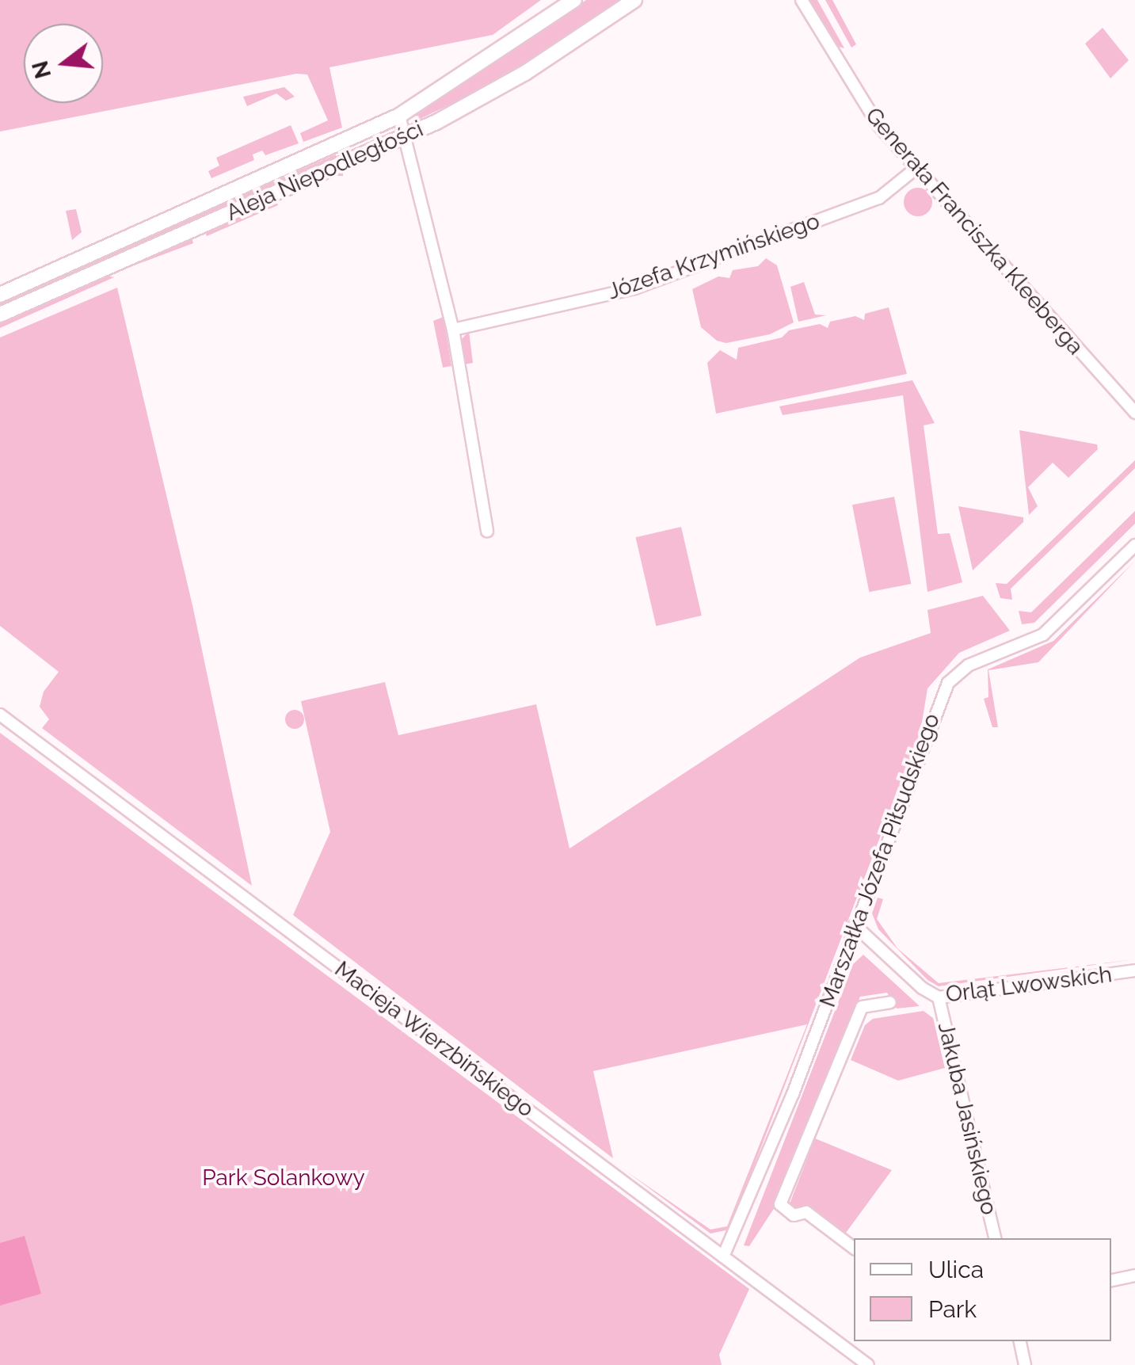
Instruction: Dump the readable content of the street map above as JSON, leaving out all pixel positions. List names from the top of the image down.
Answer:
{
  "streets": {
    "street": [
      "Aleja Niepodległości",
      "Generała Franciszka Kleeberga",
      "Józefa Krzymińskiego",
      "Marszałka Józefa Piłsudskiego",
      "Orląt Lwowskich",
      "Macieja Wierzbińskiego",
      "Jakuba Jasińskiego"
    ]
  },
  "crossings": [
    ["Generała Franciszka Kleeberga", "Józefa Krzymińskiego"],
    ["Marszałka Józefa Piłsudskiego", "Orląt Lwowskich"],
    ["Marszałka Józefa Piłsudskiego", "Macieja Wierzbińskiego"],
    ["Orląt Lwowskich", "Jakuba Jasińskiego"]
  ],
  "parks": ["Park Solankowy"],
  "legend": ["Ulica", "Park"],
  "north": "left"
}
